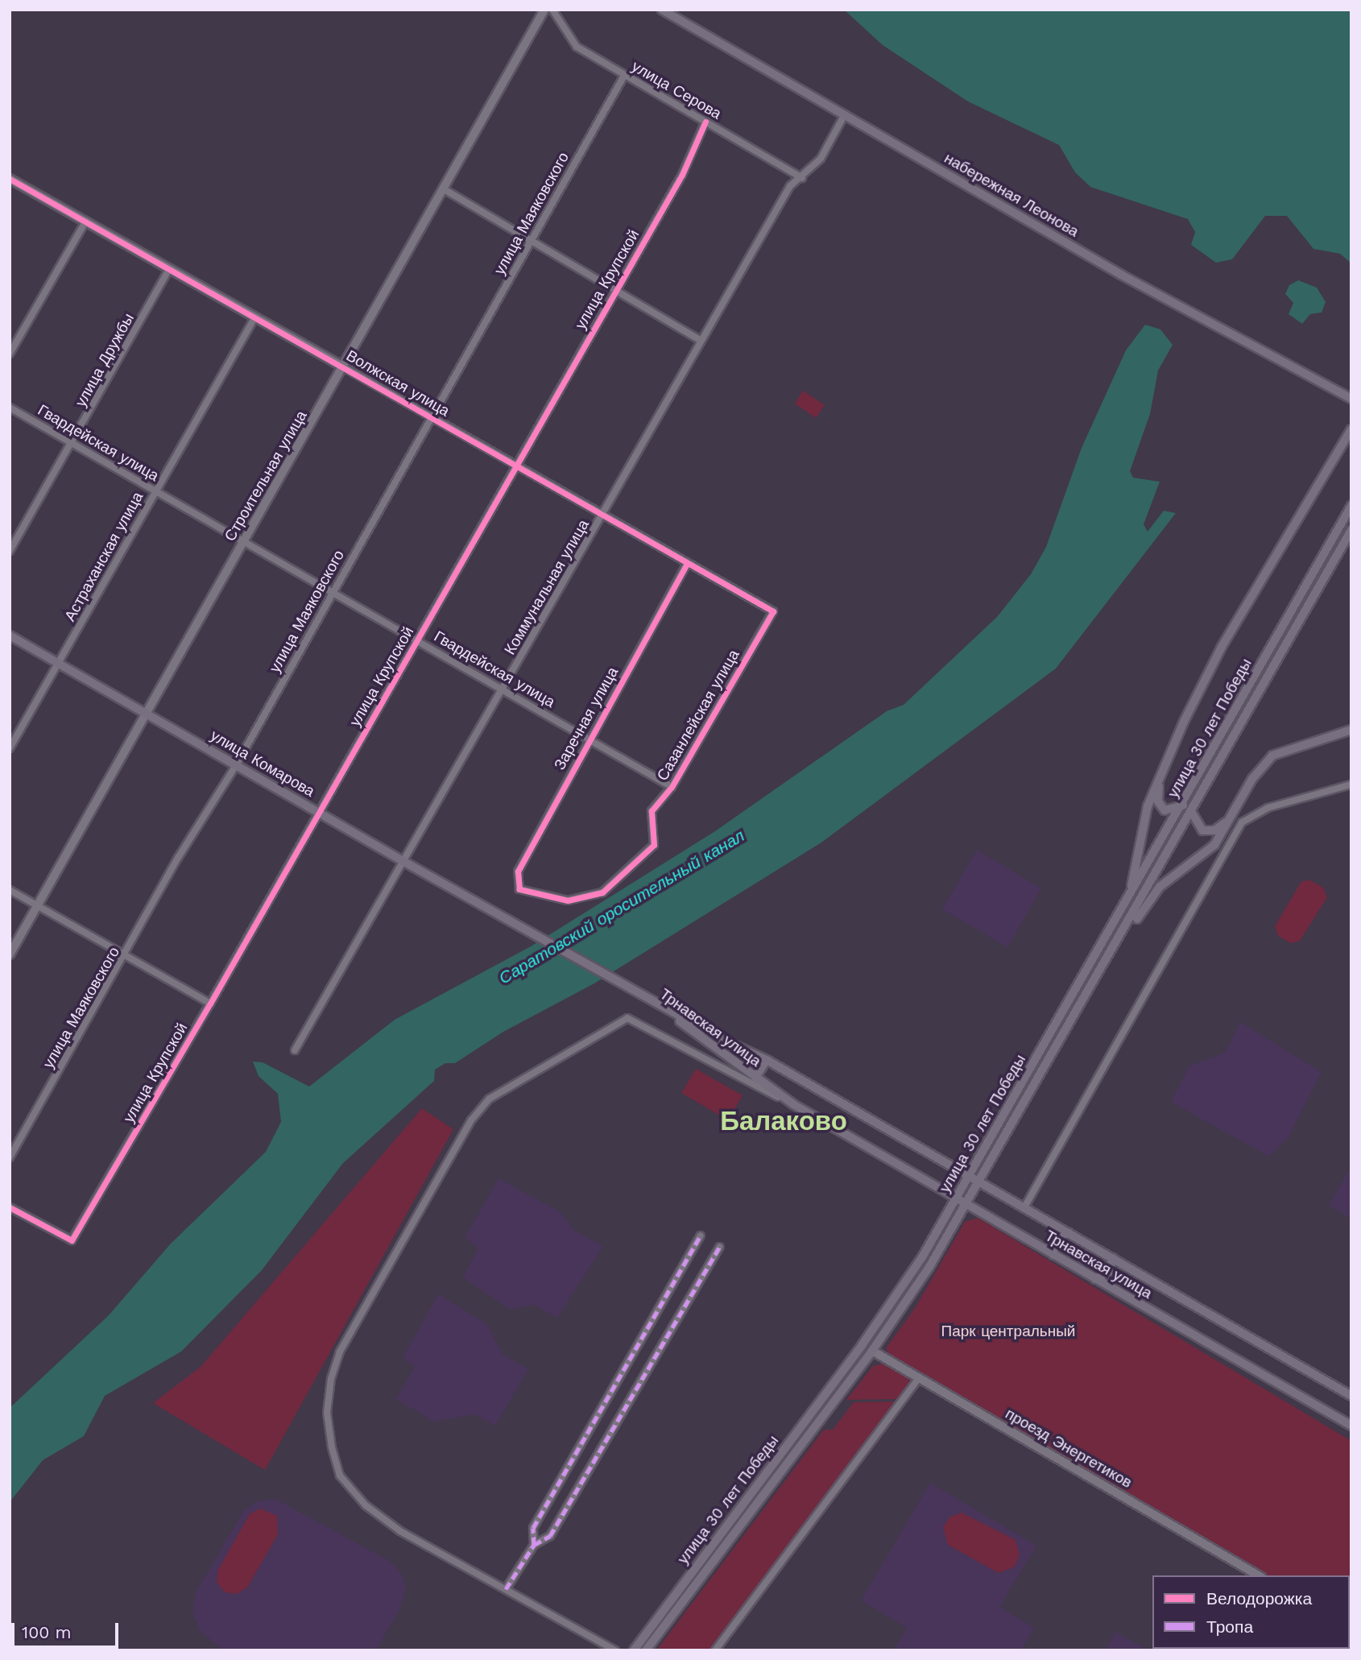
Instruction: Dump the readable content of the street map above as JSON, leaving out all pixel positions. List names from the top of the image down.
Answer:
{
  "streets": {
    "main road": [
      "набережная Леонова",
      "улица 30 лет Победы",
      "улица Комарова",
      "Трнавская улица",
      "проезд Энергетиков"
    ],
    "street": [
      "улица Серова",
      "улица Маяковского",
      "улица Крупской",
      "улица Дружбы",
      "Волжская улица",
      "Гвардейская улица",
      "Строительная улица",
      "Астраханская улица",
      "Коммунальная улица",
      "Сазанлейская улица",
      "Заречная улица"
    ]
  },
  "crossings": [
    ["улица Серова", "улица Маяковского"],
    ["улица Серова", "улица Крупской"],
    ["улица Серова", "Коммунальная улица"],
    ["набережная Леонова", "Коммунальная улица"],
    ["улица Маяковского", "Волжская улица"],
    ["улица Маяковского", "Гвардейская улица"],
    ["улица Маяковского", "улица Комарова"],
    ["улица Крупской", "Волжская улица"],
    ["улица Крупской", "Гвардейская улица"],
    ["улица Крупской", "улица Комарова"],
    ["улица Дружбы", "Волжская улица"],
    ["улица Дружбы", "Гвардейская улица"],
    ["Волжская улица", "Строительная улица"],
    ["Волжская улица", "Астраханская улица"],
    ["Волжская улица", "Коммунальная улица"],
    ["Волжская улица", "Сазанлейская улица"],
    ["Волжская улица", "Заречная улица"],
    ["Гвардейская улица", "Строительная улица"],
    ["Гвардейская улица", "Астраханская улица"],
    ["Гвардейская улица", "Коммунальная улица"],
    ["Гвардейская улица", "Сазанлейская улица"],
    ["Гвардейская улица", "Заречная улица"],
    ["Строительная улица", "улица Комарова"],
    ["Астраханская улица", "улица Комарова"],
    ["Коммунальная улица", "улица Комарова"],
    ["Сазанлейская улица", "Заречная улица"],
    ["улица 30 лет Победы", "Трнавская улица"],
    ["улица 30 лет Победы", "проезд Энергетиков"],
    ["улица Комарова", "Трнавская улица"]
  ],
  "districts": ["Балаково"],
  "water": ["Саратовский оросительный канал"],
  "parks": ["Парк центральный"],
  "legend": ["Велодорожка", "Тропа"],
  "scale_bar": "100 m"
}
